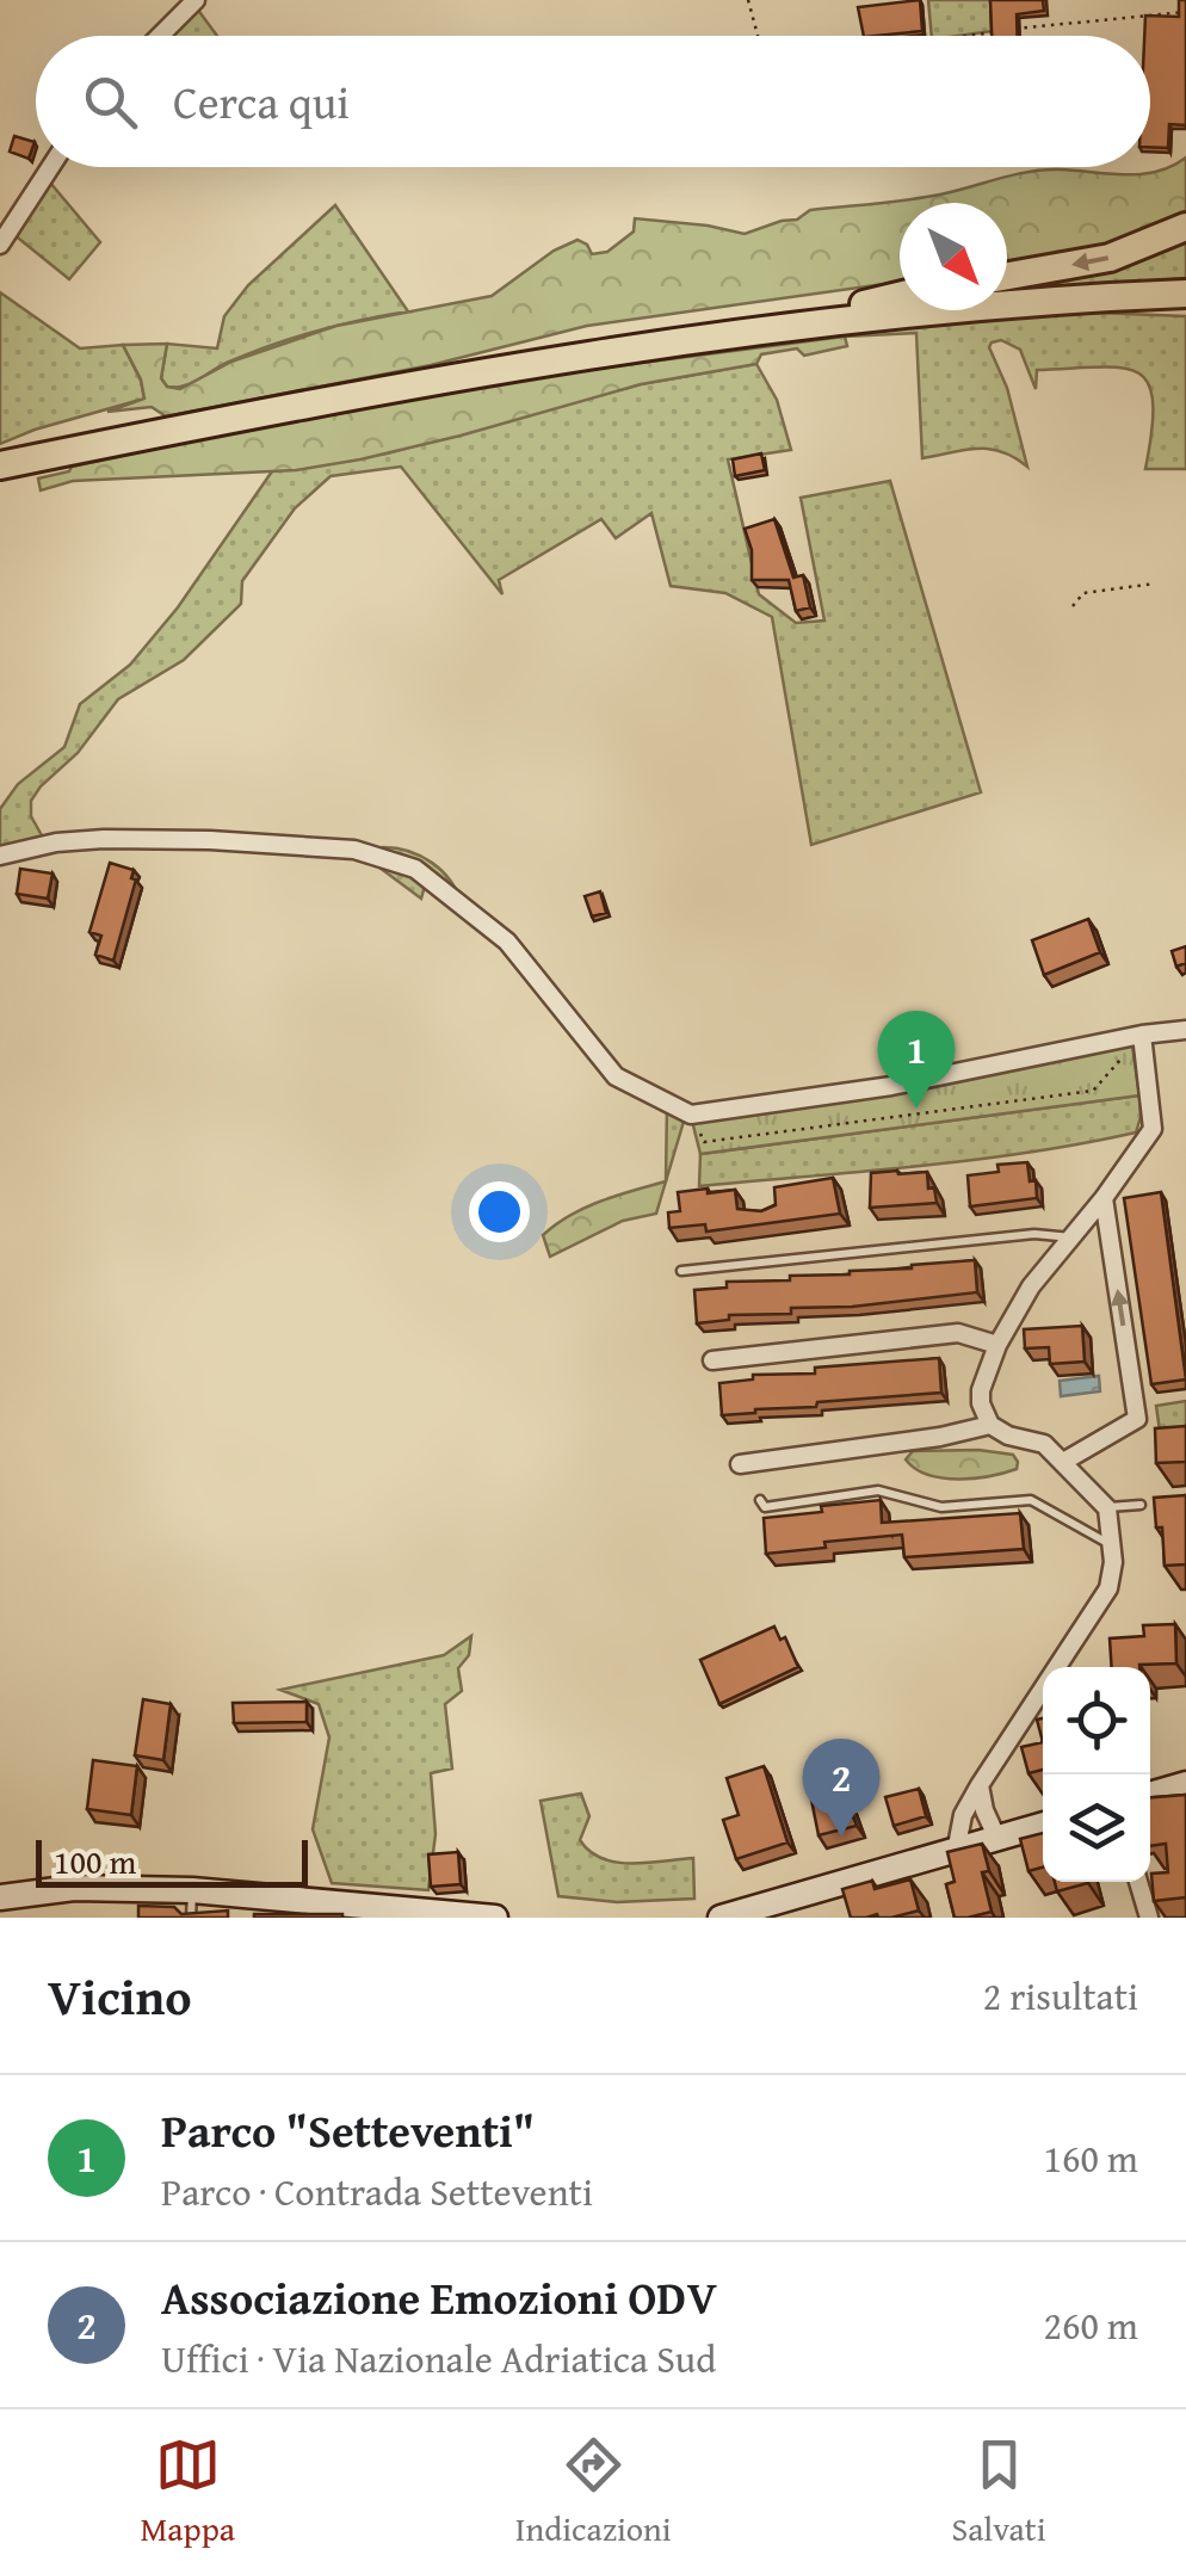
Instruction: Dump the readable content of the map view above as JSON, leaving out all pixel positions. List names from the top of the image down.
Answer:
{
  "scale_bar": "100 m",
  "north": "bottom right",
  "page": {
    "search": "Cerca qui",
    "pins": ["1", "2"],
    "scale": "100 m",
    "heading": ["Vicino", "2 risultati"],
    "list": [
      {
        "mark": "1",
        "name": "Parco \"Setteventi\"",
        "note": "Parco · Contrada Setteventi",
        "value": "160 m"
      },
      {
        "mark": "2",
        "name": "Associazione Emozioni ODV",
        "note": "Uffici · Via Nazionale Adriatica Sud",
        "value": "260 m"
      }
    ],
    "nav": ["Mappa", "Indicazioni", "Salvati"]
  }
}
